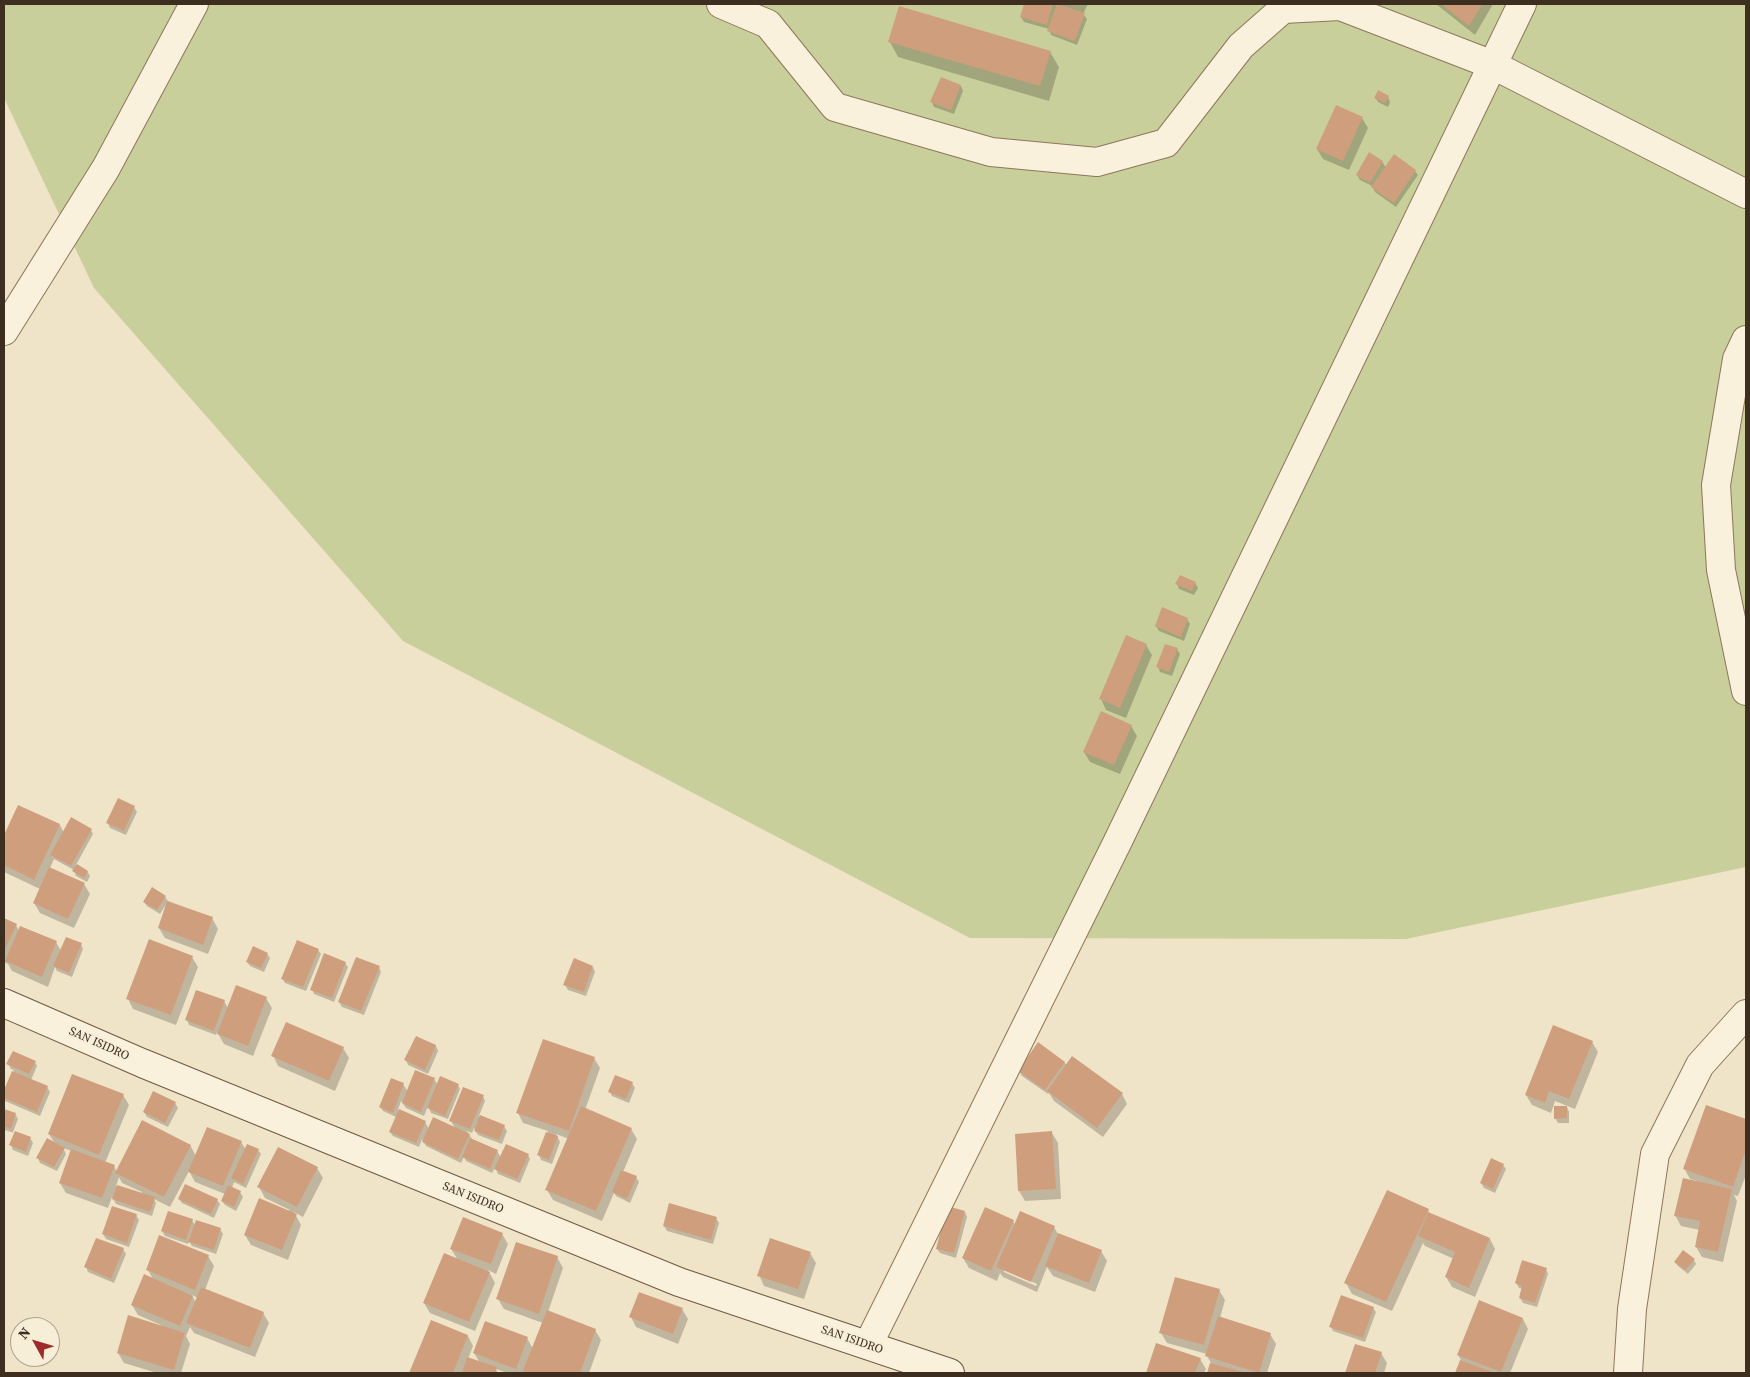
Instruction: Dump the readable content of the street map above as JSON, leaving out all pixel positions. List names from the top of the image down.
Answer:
{
  "streets": {
    "street": ["SAN ISIDRO"]
  },
  "north": "top left"
}
